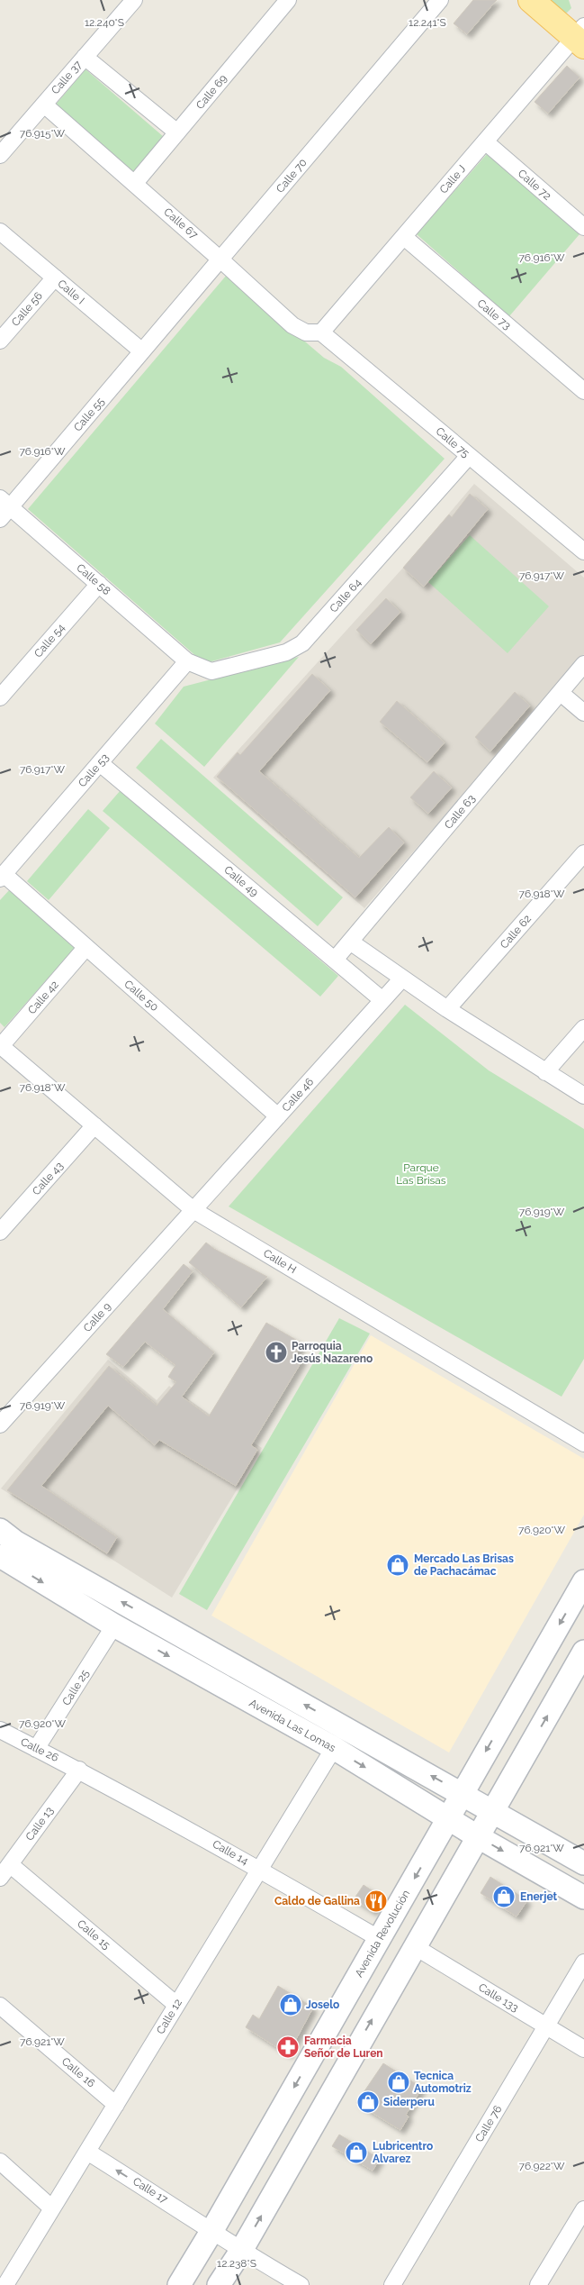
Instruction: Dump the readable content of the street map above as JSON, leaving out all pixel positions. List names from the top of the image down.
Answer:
{
  "streets": {
    "street": [
      "Calle 37",
      "Calle 69",
      "Calle 70",
      "Calle J",
      "Calle 72",
      "Calle 67",
      "Calle I",
      "Calle 56",
      "Calle 73",
      "Calle 55",
      "Calle 75",
      "Calle 58",
      "Calle 64",
      "Calle 54",
      "Calle 53",
      "Calle 63",
      "Calle 49",
      "Calle 62",
      "Calle 50",
      "Calle 42",
      "Calle 46",
      "Calle 43",
      "Calle H",
      "Calle 9",
      "Calle 25",
      "Avenida Las Lomas",
      "Calle 26",
      "Calle 13",
      "Calle 14",
      "Avenida Revolución",
      "Calle 15",
      "Calle 133",
      "Calle 12",
      "Calle 16",
      "Calle 76",
      "Calle 17"
    ]
  },
  "crossings": [
    ["Calle 37", "Calle 67"],
    ["Calle 69", "Calle 67"],
    ["Calle 70", "Calle 67"],
    ["Calle 70", "Calle I"],
    ["Calle 70", "Calle 55"],
    ["Calle J", "Calle 72"],
    ["Calle J", "Calle 67"],
    ["Calle J", "Calle 73"],
    ["Calle J", "Calle 75"],
    ["Calle 67", "Calle 75"],
    ["Calle I", "Calle 56"],
    ["Calle I", "Calle 55"],
    ["Calle 55", "Calle 58"],
    ["Calle 75", "Calle 64"],
    ["Calle 58", "Calle 64"],
    ["Calle 58", "Calle 54"],
    ["Calle 58", "Calle 53"],
    ["Calle 64", "Calle 53"],
    ["Calle 53", "Calle 49"],
    ["Calle 53", "Calle 50"],
    ["Calle 63", "Calle 49"],
    ["Calle 49", "Calle 46"],
    ["Calle 50", "Calle 42"],
    ["Calle 50", "Calle 46"],
    ["Calle 42", "Calle H"],
    ["Calle 46", "Calle H"],
    ["Calle 46", "Calle 9"],
    ["Calle 43", "Calle H"],
    ["Calle H", "Calle 9"],
    ["Calle 25", "Avenida Las Lomas"],
    ["Calle 25", "Calle 26"],
    ["Avenida Las Lomas", "Avenida Revolución"],
    ["Avenida Las Lomas", "Calle 12"],
    ["Calle 26", "Calle 13"],
    ["Calle 26", "Calle 14"],
    ["Calle 13", "Calle 14"],
    ["Calle 13", "Calle 15"],
    ["Calle 14", "Avenida Revolución"],
    ["Calle 14", "Calle 12"],
    ["Avenida Revolución", "Calle 17"],
    ["Calle 15", "Calle 12"],
    ["Calle 133", "Calle 76"],
    ["Calle 12", "Calle 16"],
    ["Calle 12", "Calle 17"]
  ],
  "one_way": ["Calle 17"],
  "parks": ["Parque Las Brisas"],
  "places": {
    "church": ["Parroquia Jesús Nazareno"],
    "shop": [
      "Mercado Las Brisas de Pachacámac",
      "Enerjet",
      "Joselo",
      "Tecnica Automotriz",
      "Siderperu",
      "Lubricentro Alvarez"
    ],
    "restaurant": ["Caldo de Gallina"],
    "pharmacy": ["Farmacia Señor de Luren"]
  },
  "coordinates": [
    "12.240°S",
    "12.241°S",
    "76.915°W",
    "76.916°W",
    "76.917°W",
    "76.918°W",
    "76.919°W",
    "76.920°W",
    "76.921°W",
    "76.922°W",
    "12.238°S"
  ]
}
